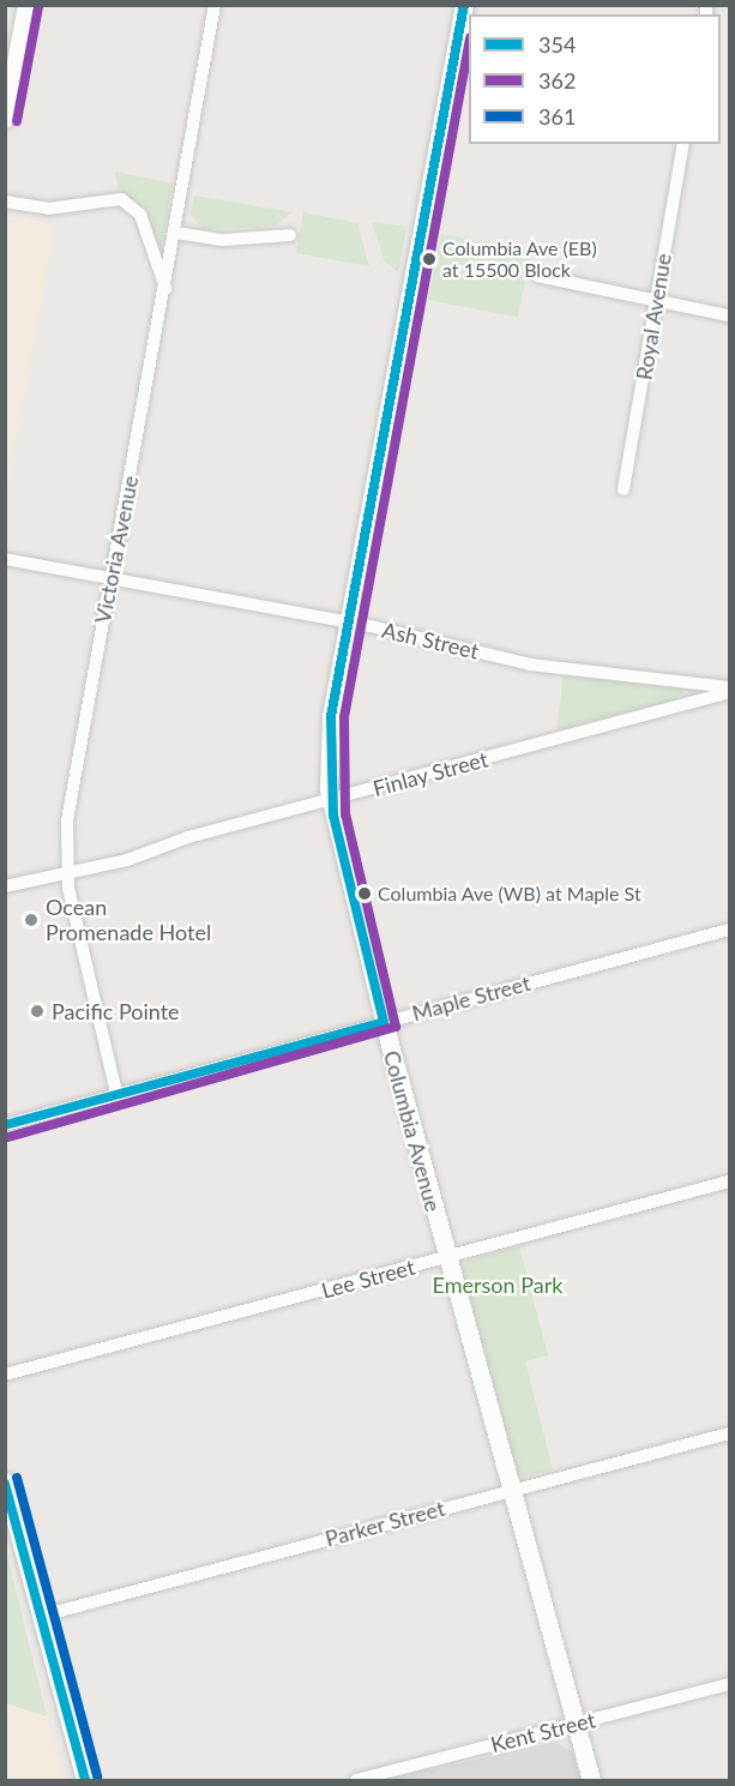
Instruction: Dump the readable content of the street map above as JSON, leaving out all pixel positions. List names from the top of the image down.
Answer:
{
  "streets": {
    "street": [
      "Royal Avenue",
      "Victoria Avenue",
      "Ash Street",
      "Finlay Street",
      "Maple Street",
      "Columbia Avenue",
      "Lee Street",
      "Parker Street",
      "Kent Street"
    ]
  },
  "crossings": [
    ["Victoria Avenue", "Ash Street"],
    ["Victoria Avenue", "Finlay Street"],
    ["Victoria Avenue", "Maple Street"],
    ["Ash Street", "Finlay Street"],
    ["Ash Street", "Columbia Avenue"],
    ["Finlay Street", "Columbia Avenue"],
    ["Maple Street", "Columbia Avenue"],
    ["Columbia Avenue", "Lee Street"],
    ["Columbia Avenue", "Parker Street"],
    ["Columbia Avenue", "Kent Street"]
  ],
  "parks": ["Emerson Park"],
  "places": [
    "Columbia Ave (EB) at 15500 Block",
    "Columbia Ave (WB) at Maple St",
    "Ocean Promenade Hotel",
    "Pacific Pointe"
  ],
  "lines": ["transit line 354", "transit line 362", "transit line 361"],
  "legend": ["354", "362", "361"]
}
